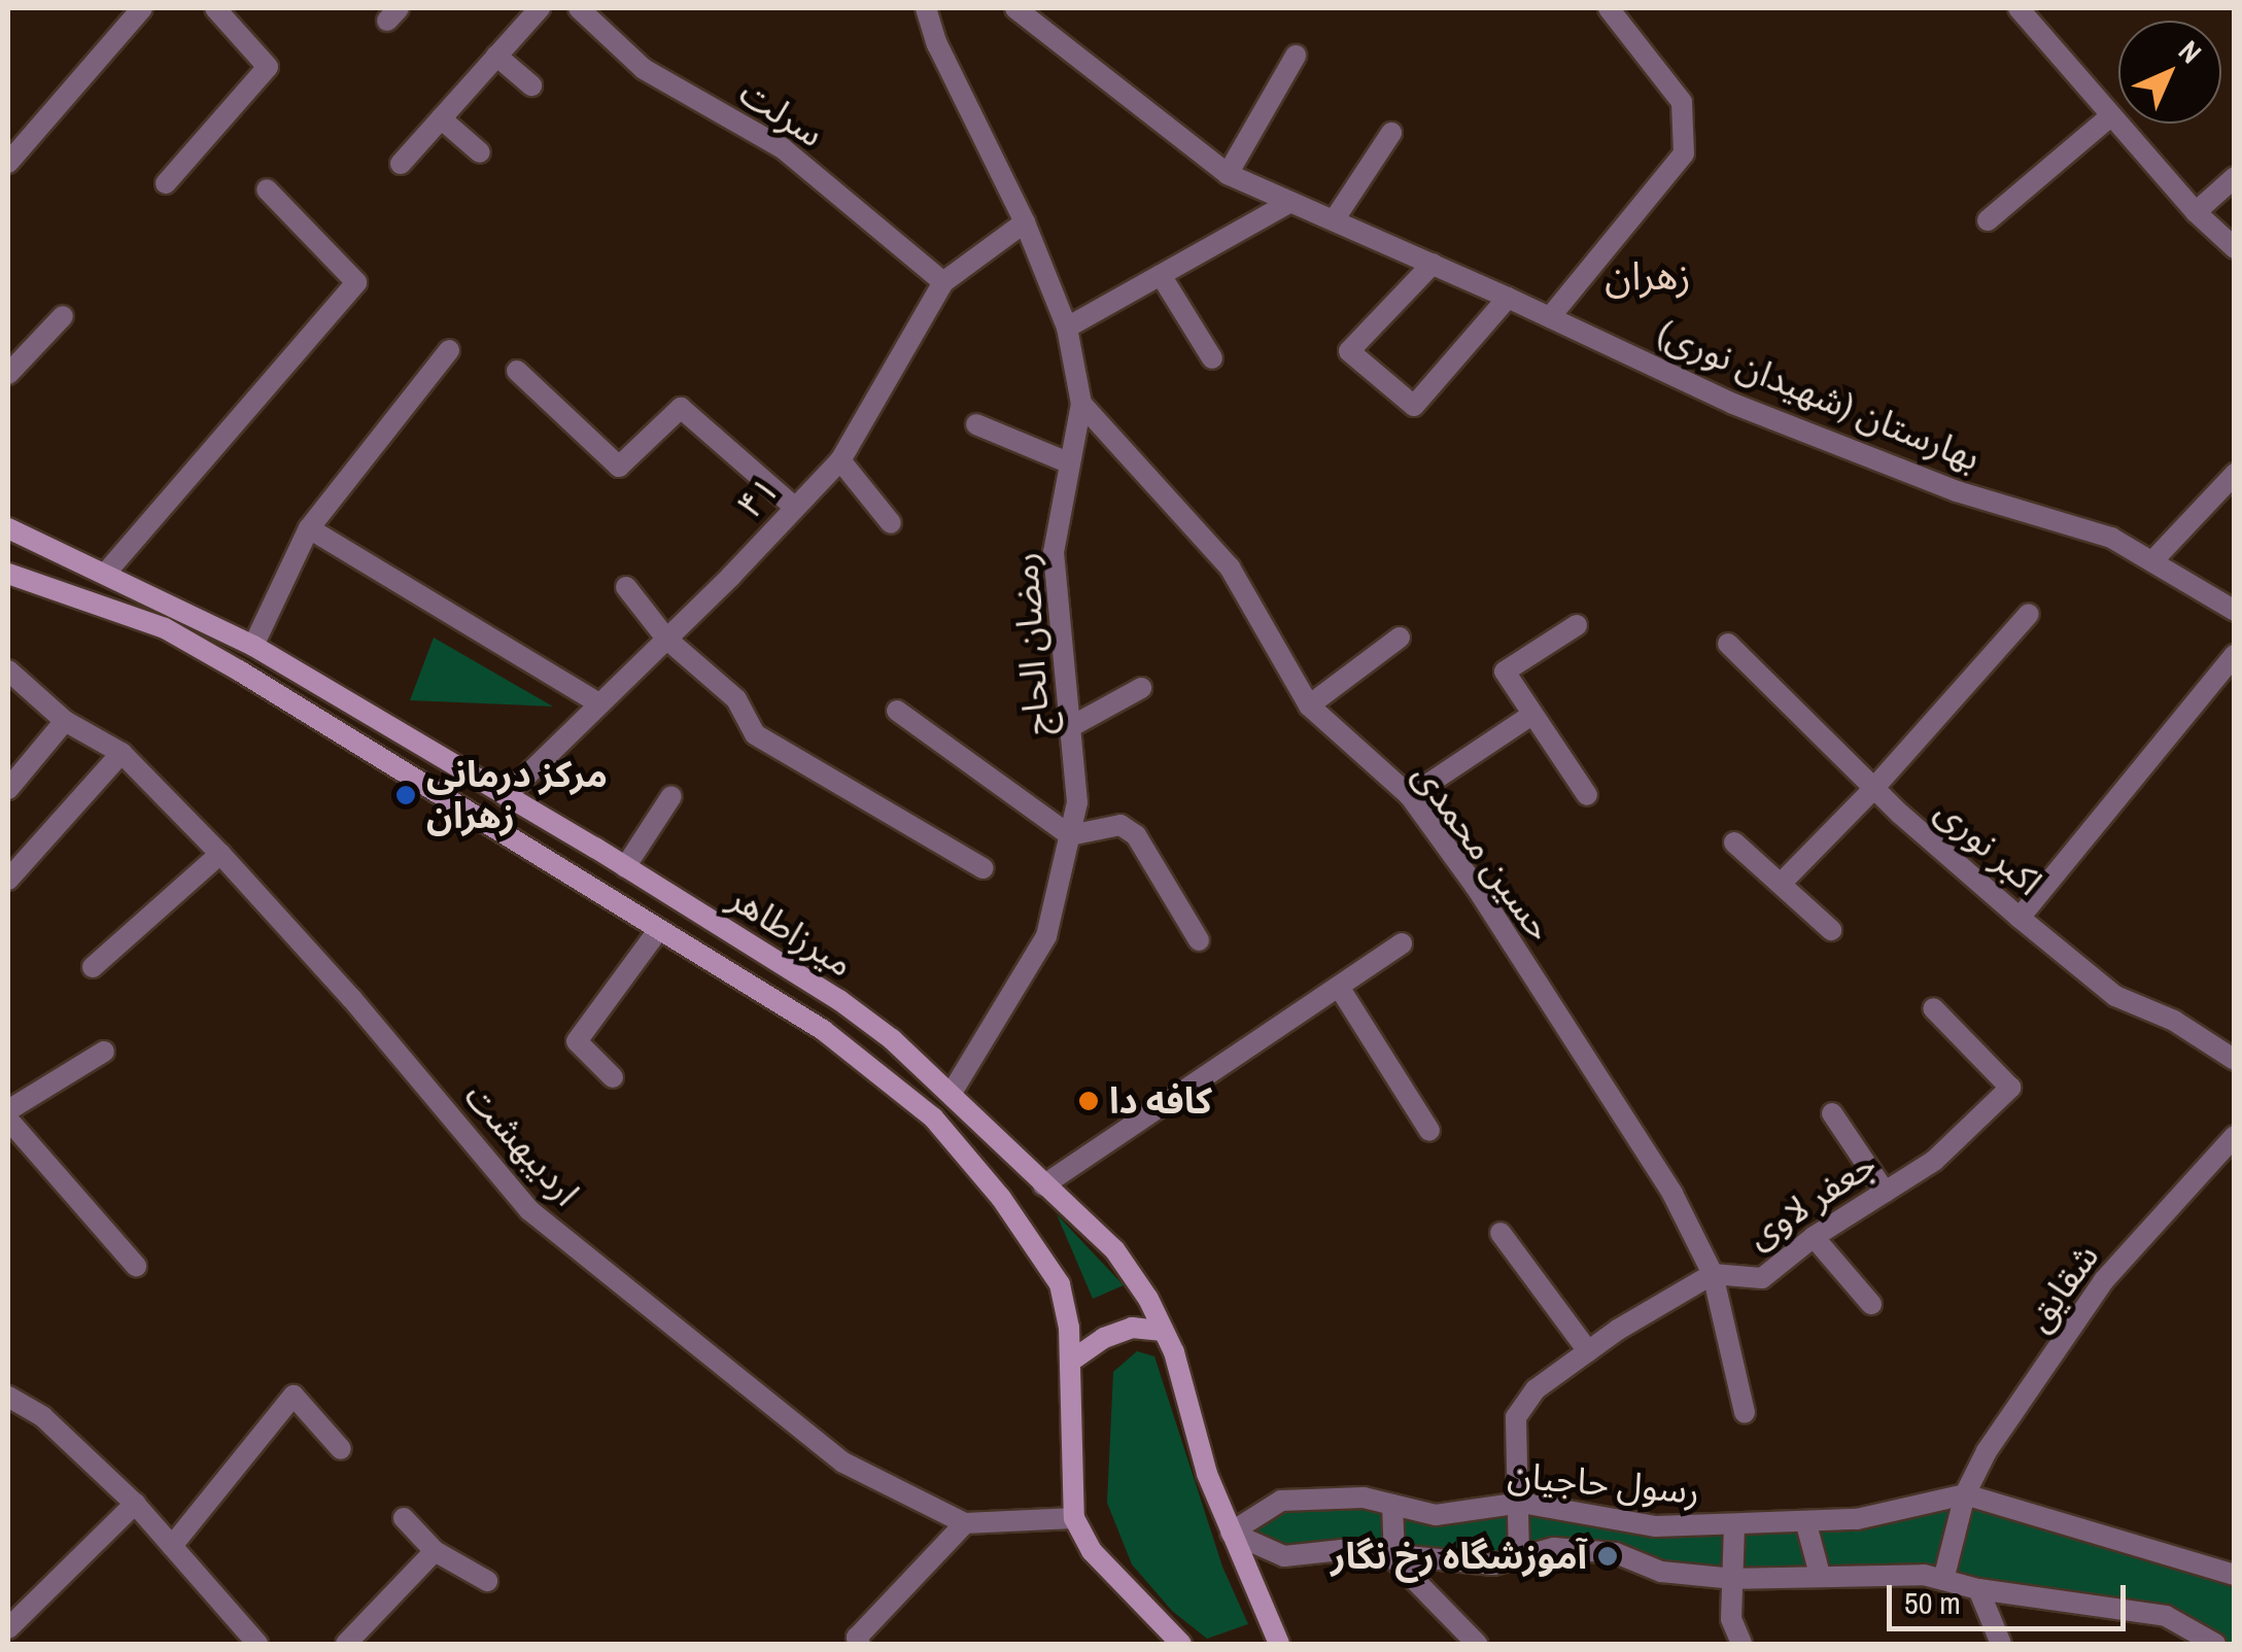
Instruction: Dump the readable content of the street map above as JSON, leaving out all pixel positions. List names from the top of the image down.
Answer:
{
  "streets": {
    "main road": ["میرزاطاهر"],
    "street": [
      "سرلت",
      "بهارستان (شهیدان نوری)",
      "۴۱",
      "رمضان الحاج",
      "اکبر نوری",
      "حسین محمدی",
      "اردیبهشت",
      "جعفر لاوی",
      "شقایق",
      "رسول حاجیان"
    ]
  },
  "crossings": [
    ["سرلت", "۴۱"],
    ["۴۱", "رمضان الحاج"],
    ["۴۱", "میرزاطاهر"],
    ["رمضان الحاج", "حسین محمدی"],
    ["رمضان الحاج", "میرزاطاهر"],
    ["حسین محمدی", "جعفر لاوی"],
    ["میرزاطاهر", "اردیبهشت"],
    ["میرزاطاهر", "رسول حاجیان"],
    ["جعفر لاوی", "رسول حاجیان"],
    ["شقایق", "رسول حاجیان"]
  ],
  "districts": ["زهران"],
  "places": ["مرکز درمانی زهران", "کافه دا", "آموزشگاه رخ نگار"],
  "scale_bar": "50 m",
  "north": "top right"
}
